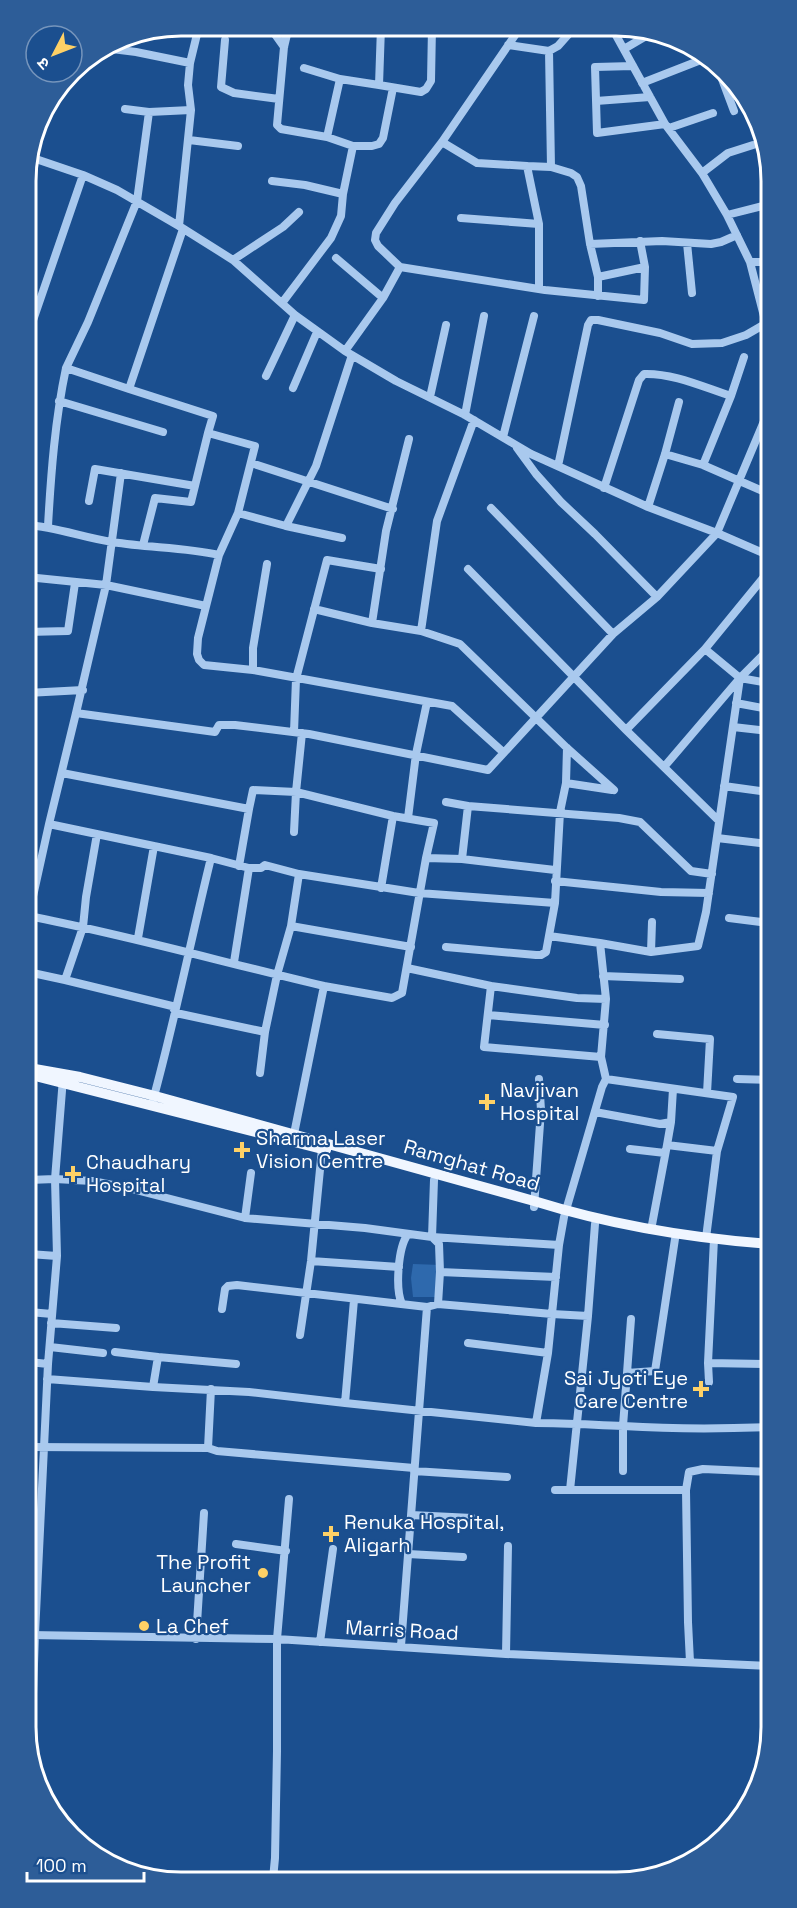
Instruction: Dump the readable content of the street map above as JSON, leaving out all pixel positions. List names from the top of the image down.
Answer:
{
  "streets": {
    "main road": ["Ramghat Road"],
    "street": ["Marris Road"]
  },
  "places": {
    "health": [
      "Navjivan Hospital",
      "Sharma Laser Vision Centre",
      "Chaudhary Hospital",
      "Sai Jyoti Eye Care Centre",
      "Renuka Hospital, Aligarh"
    ],
    "other": ["The Profit Launcher", "La Chef"]
  },
  "scale_bar": "100 m",
  "north": "bottom left"
}
